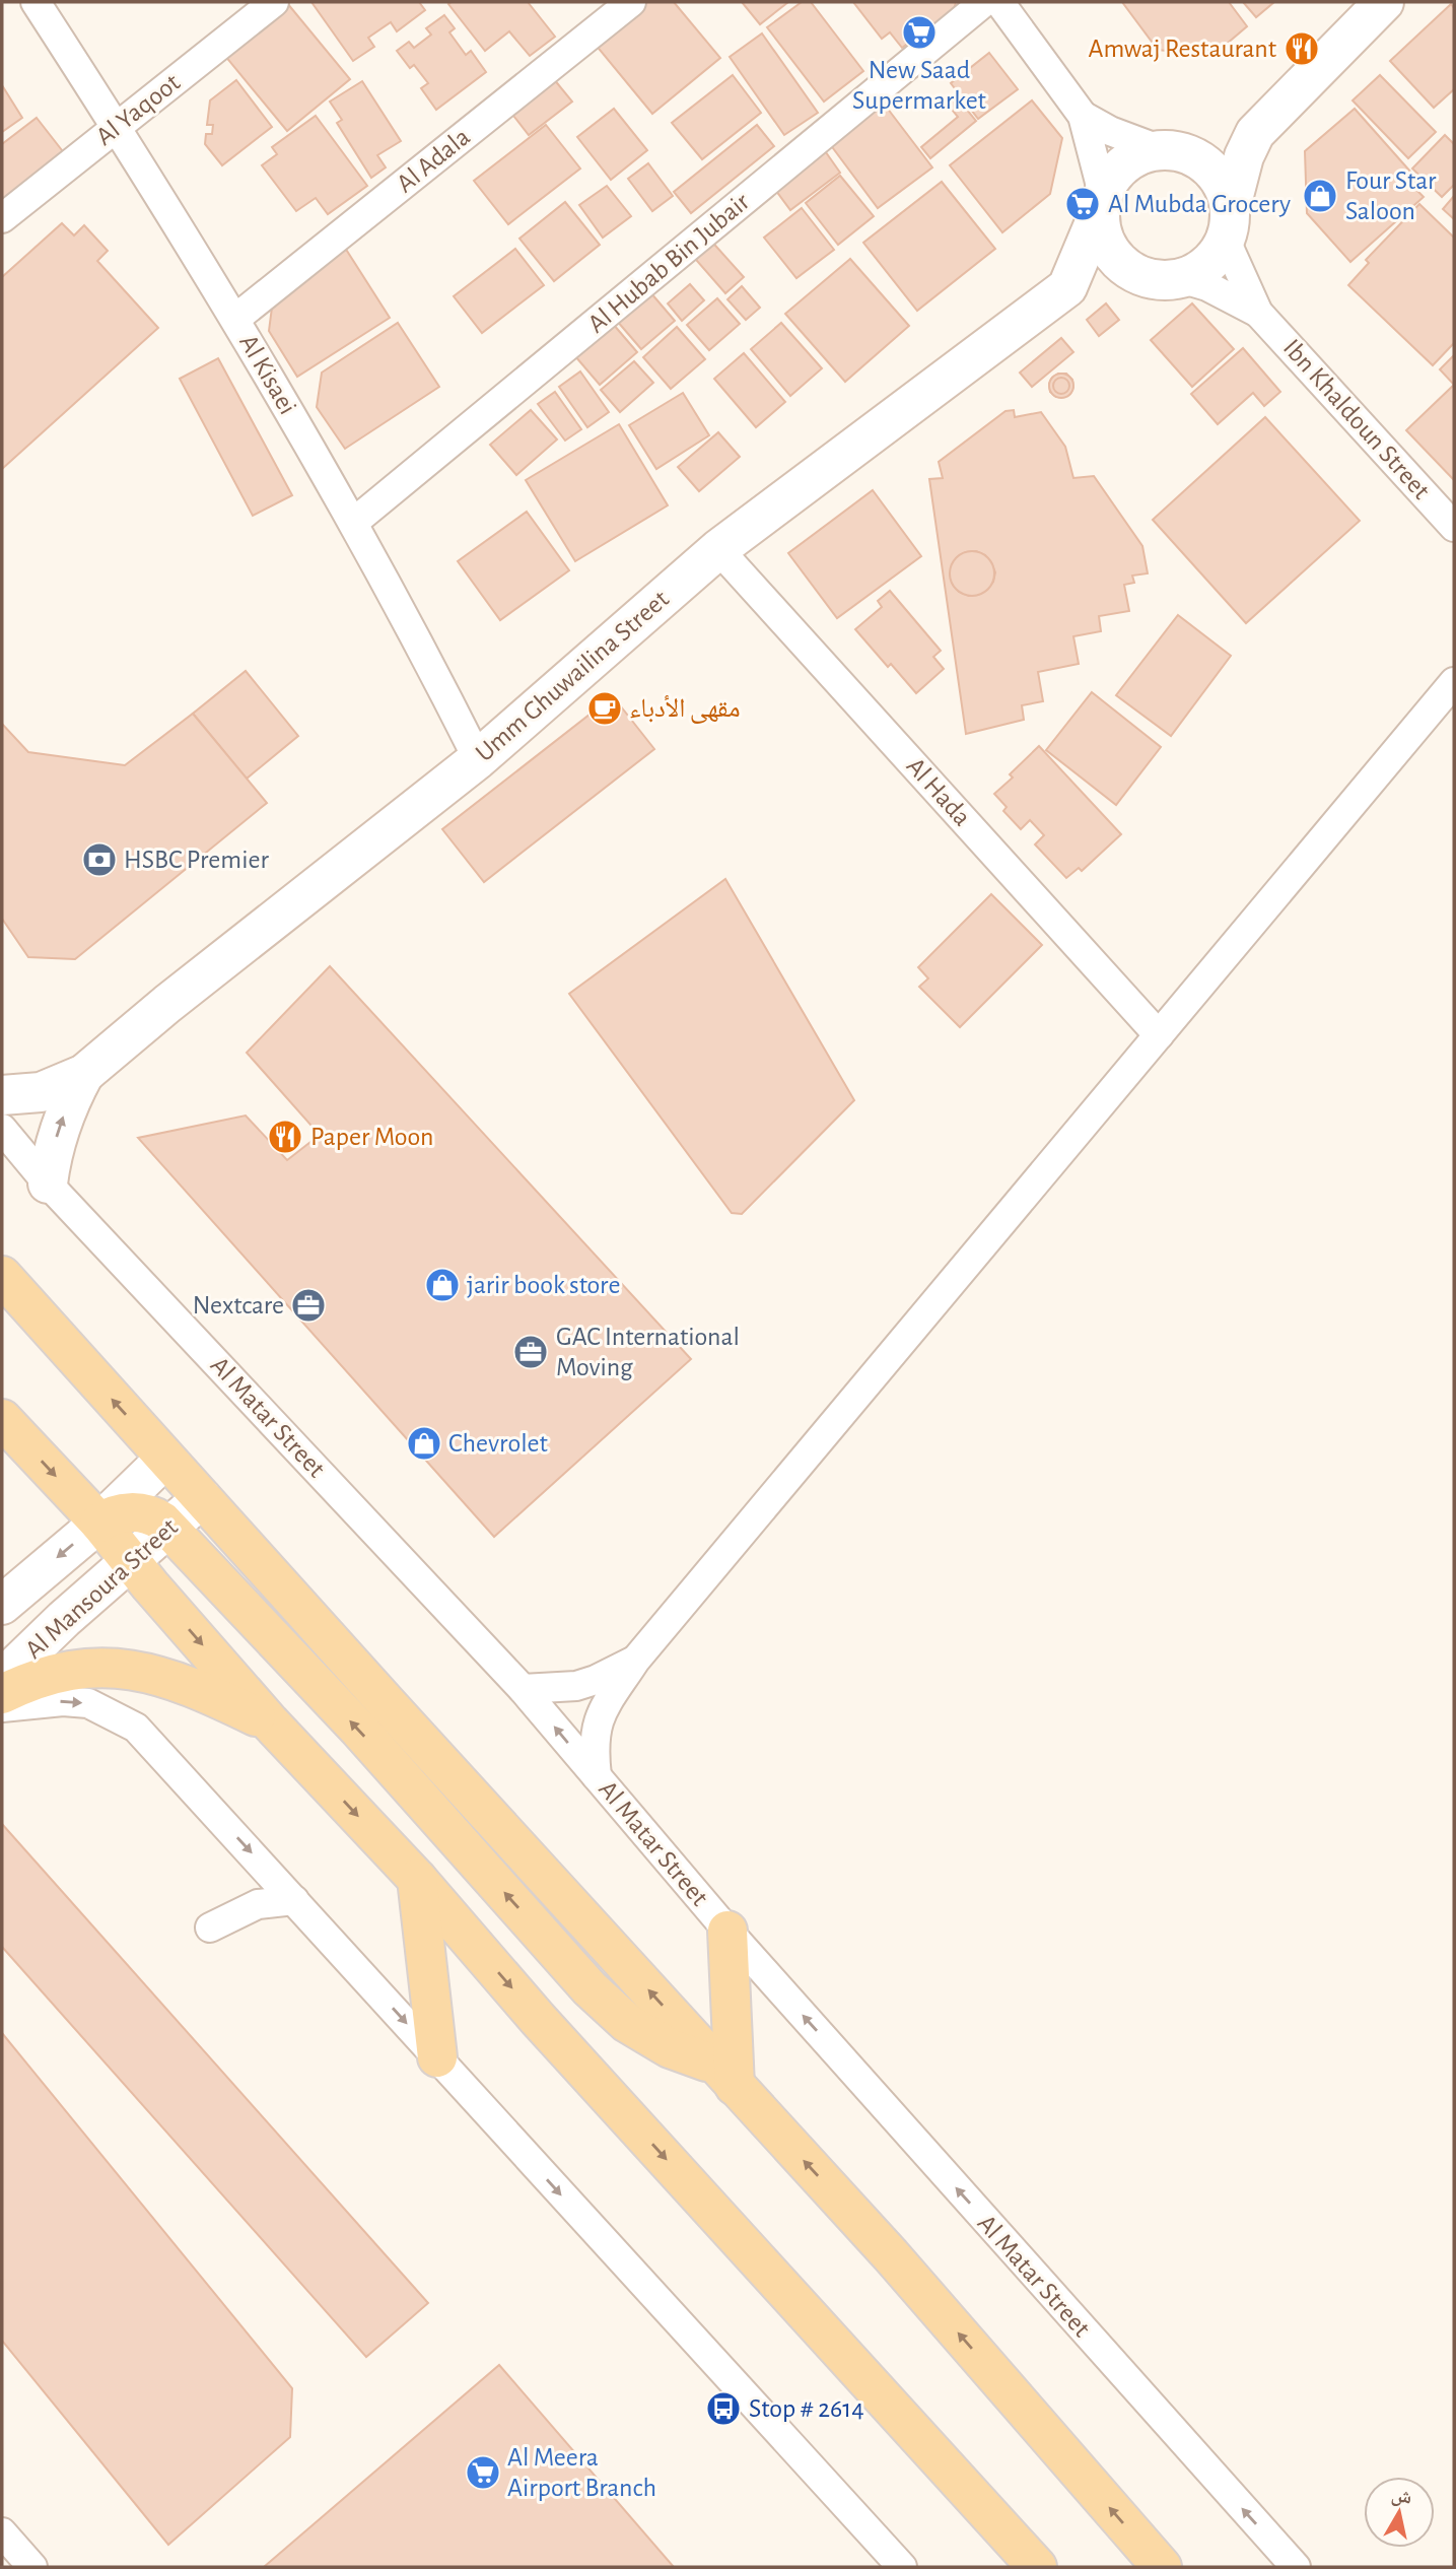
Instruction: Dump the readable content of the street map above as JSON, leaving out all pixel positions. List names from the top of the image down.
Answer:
{
  "streets": {
    "street": [
      "Al Yaqoot",
      "Al Adala",
      "Al Hubab Bin Jubair",
      "Al Kisaei",
      "Ibn Khaldoun Street",
      "Umm Ghuwailina Street",
      "Al Hada",
      "Al Matar Street",
      "Al Mansoura Street"
    ]
  },
  "crossings": [
    ["Al Yaqoot", "Al Kisaei"],
    ["Al Adala", "Al Kisaei"],
    ["Al Hubab Bin Jubair", "Al Kisaei"],
    ["Al Kisaei", "Umm Ghuwailina Street"],
    ["Umm Ghuwailina Street", "Al Hada"],
    ["Umm Ghuwailina Street", "Al Matar Street"]
  ],
  "one_way": ["Al Matar Street"],
  "places": {
    "supermarket": ["New Saad Supermarket", "Al Mubda Grocery", "Al Meera Airport Branch"],
    "restaurant": ["Amwaj Restaurant", "Paper Moon"],
    "shop": ["Four Star Saloon", "jarir book store", "Chevrolet"],
    "cafe": ["مقهى الأدباء"],
    "bank": ["HSBC Premier"],
    "office": ["Nextcare", "GAC International Moving"],
    "bus stop": ["Stop # 2614"]
  },
  "north": "top"
}
